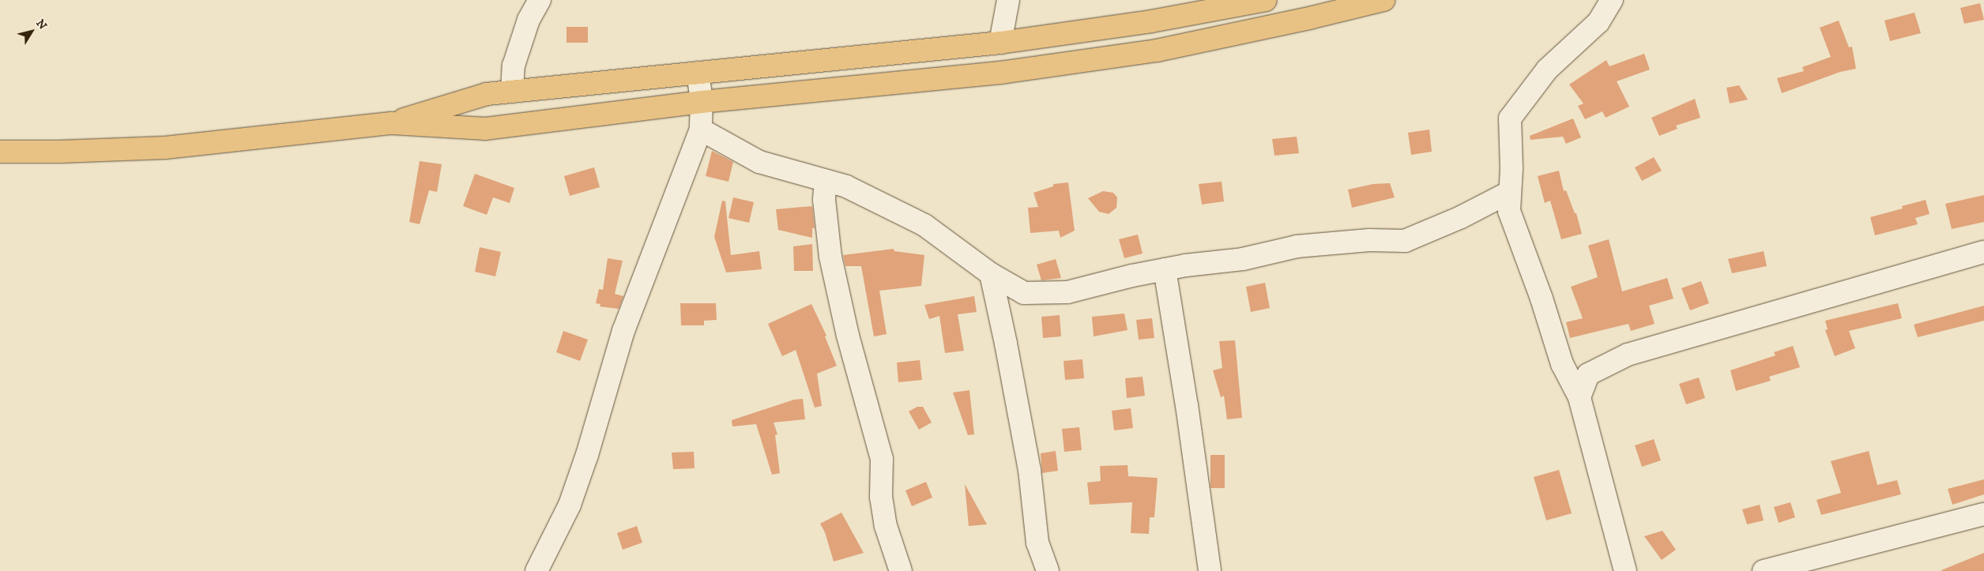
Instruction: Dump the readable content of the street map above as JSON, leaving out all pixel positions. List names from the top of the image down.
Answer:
{
  "north": "top right"
}
